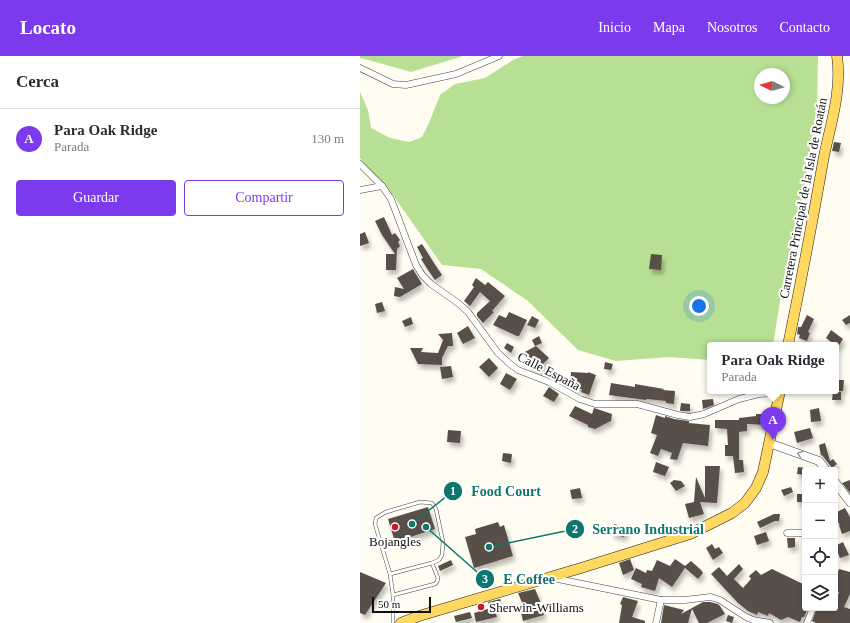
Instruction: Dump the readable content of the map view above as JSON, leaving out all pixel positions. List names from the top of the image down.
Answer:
{
  "streets": {
    "main road": ["Carretera Principal de la Isla de Roatán"],
    "street": ["Calle España"]
  },
  "places": [
    "Food Court",
    "Bojangles",
    "E Coffee",
    "Serrano Industrial",
    "Sherwin-Williams"
  ],
  "scale_bar": "50 m",
  "north": "left",
  "page": {
    "header": "Locato",
    "nav": [
      "Inicio",
      "Mapa",
      "Nosotros",
      "Contacto"
    ],
    "heading": "Cerca",
    "list": [
      {
        "mark": "A",
        "name": "Para Oak Ridge",
        "note": "Parada",
        "value": "130 m"
      }
    ],
    "buttons": ["Guardar", "Compartir"],
    "popup": ["Para Oak Ridge", "Parada"],
    "pins": "A",
    "map_buttons": ["+", "−"],
    "scale": "50 m"
  }
}
